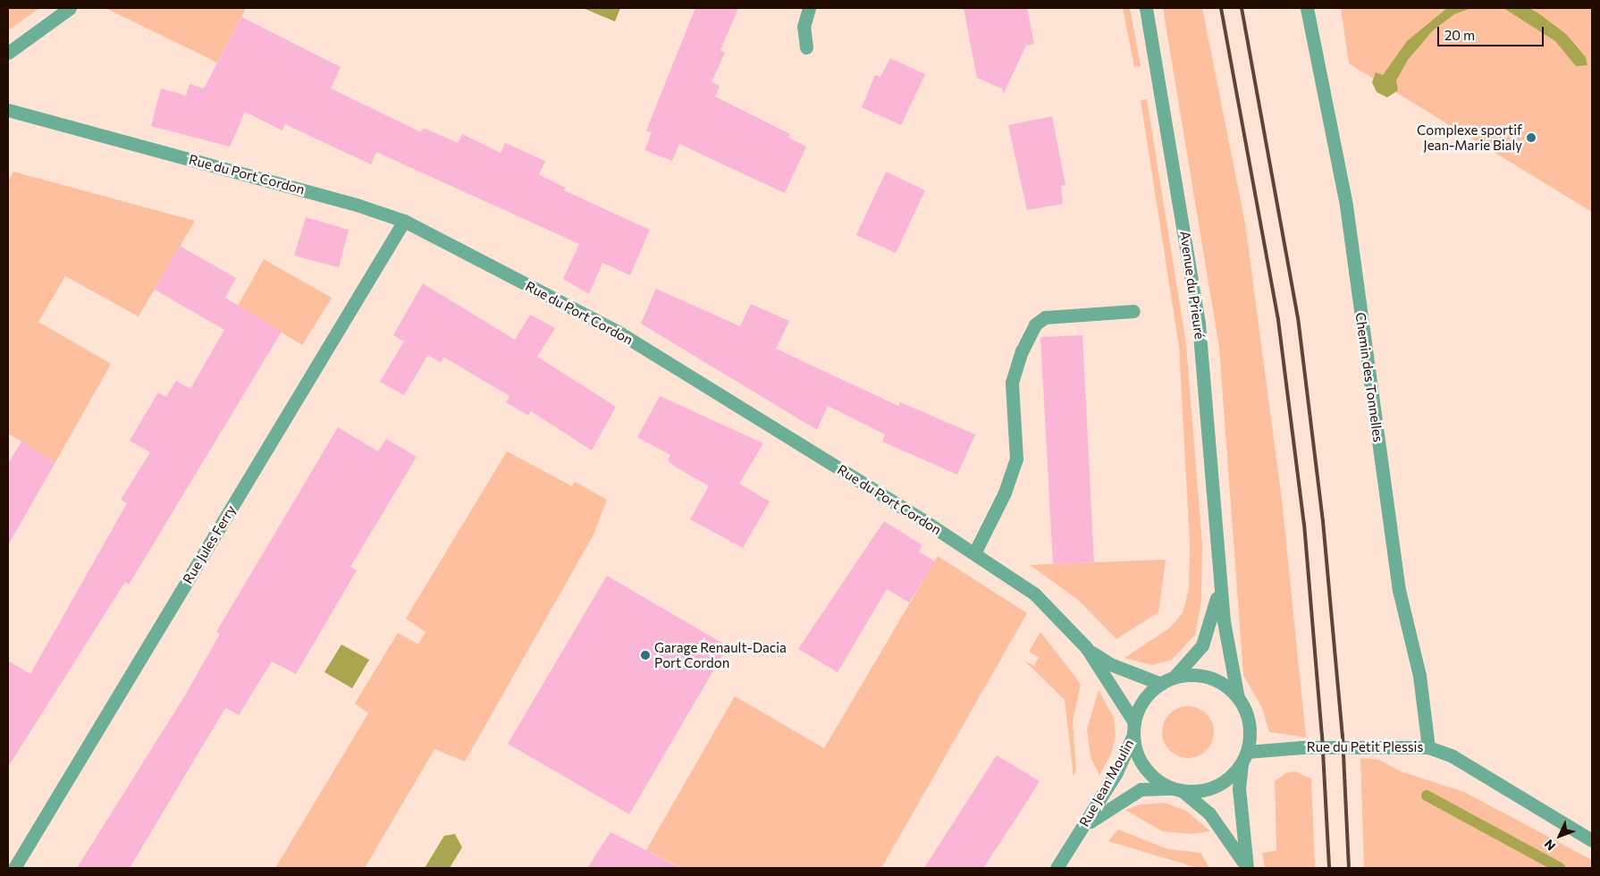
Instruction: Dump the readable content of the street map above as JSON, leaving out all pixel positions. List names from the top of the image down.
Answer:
{
  "streets": {
    "street": [
      "Rue du Port Cordon",
      "Avenue du Prieuré",
      "Chemin des Tonnelles",
      "Rue Jules Ferry",
      "Rue du Petit Plessis",
      "Rue Jean Moulin"
    ]
  },
  "crossings": [
    ["Rue du Port Cordon", "Avenue du Prieuré"],
    ["Rue du Port Cordon", "Rue Jules Ferry"],
    ["Rue du Port Cordon", "Rue du Petit Plessis"],
    ["Rue du Port Cordon", "Rue Jean Moulin"],
    ["Avenue du Prieuré", "Rue du Petit Plessis"],
    ["Avenue du Prieuré", "Rue Jean Moulin"],
    ["Chemin des Tonnelles", "Rue du Petit Plessis"],
    ["Rue du Petit Plessis", "Rue Jean Moulin"]
  ],
  "places": ["Complexe sportif Jean-Marie Bialy", "Garage Renault-Dacia Port Cordon"],
  "scale_bar": "20 m",
  "north": "bottom left"
}
